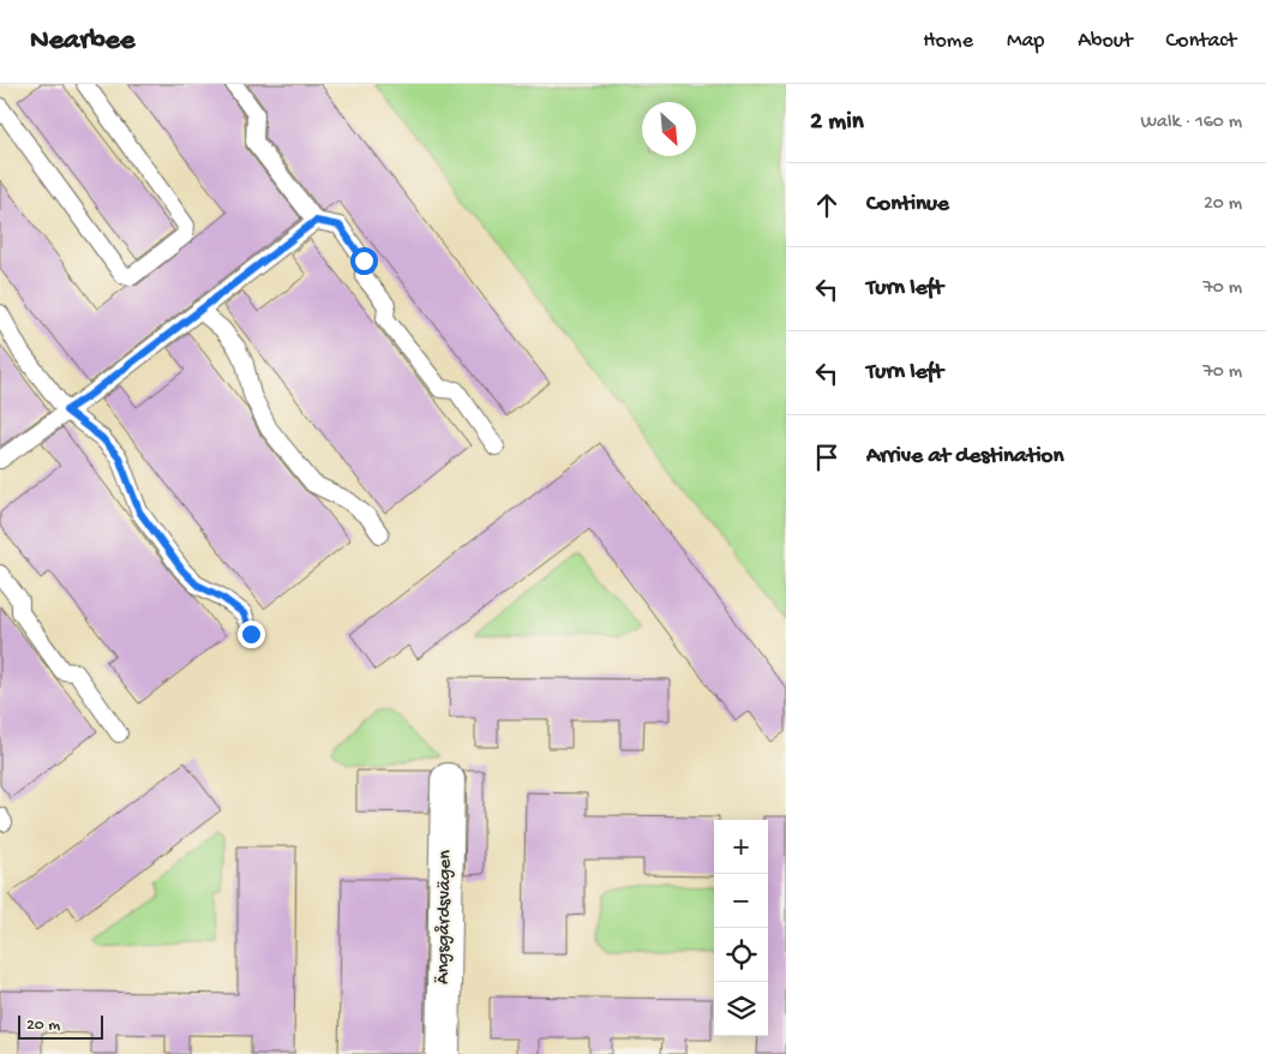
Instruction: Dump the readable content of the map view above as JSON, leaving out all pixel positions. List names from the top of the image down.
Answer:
{
  "streets": {
    "street": ["Ängsgårdsvägen"]
  },
  "scale_bar": "20 m",
  "north": "bottom right",
  "page": {
    "header": "Nearbee",
    "nav": [
      "Home",
      "Map",
      "About",
      "Contact"
    ],
    "heading": ["2 min", "Walk · 160 m"],
    "list": [
      ["Continue", "20 m"],
      ["Turn left", "70 m"],
      ["Turn left", "70 m"],
      "Arrive at destination"
    ],
    "map_buttons": ["+", "−"],
    "scale": "20 m"
  }
}
